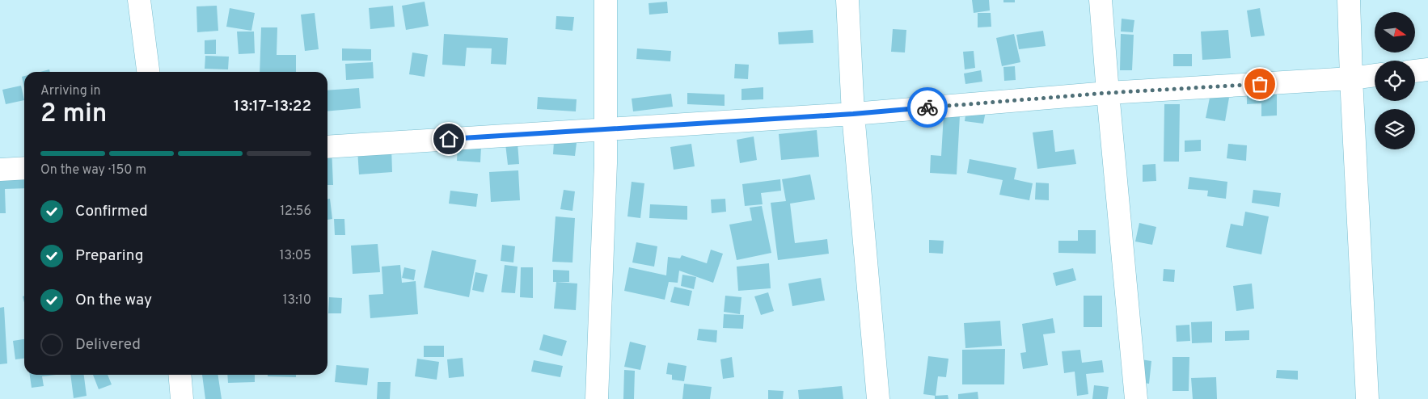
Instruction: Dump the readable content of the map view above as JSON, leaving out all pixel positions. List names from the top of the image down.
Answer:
{
  "north": "right",
  "page": {
    "heading": ["2 min", "Arriving in", "13:17–13:22"],
    "bar": "On the way · 150 m",
    "list": [
      ["Confirmed", "12:56"],
      ["Preparing", "13:05"],
      ["On the way", "13:10"],
      "Delivered"
    ]
  }
}
